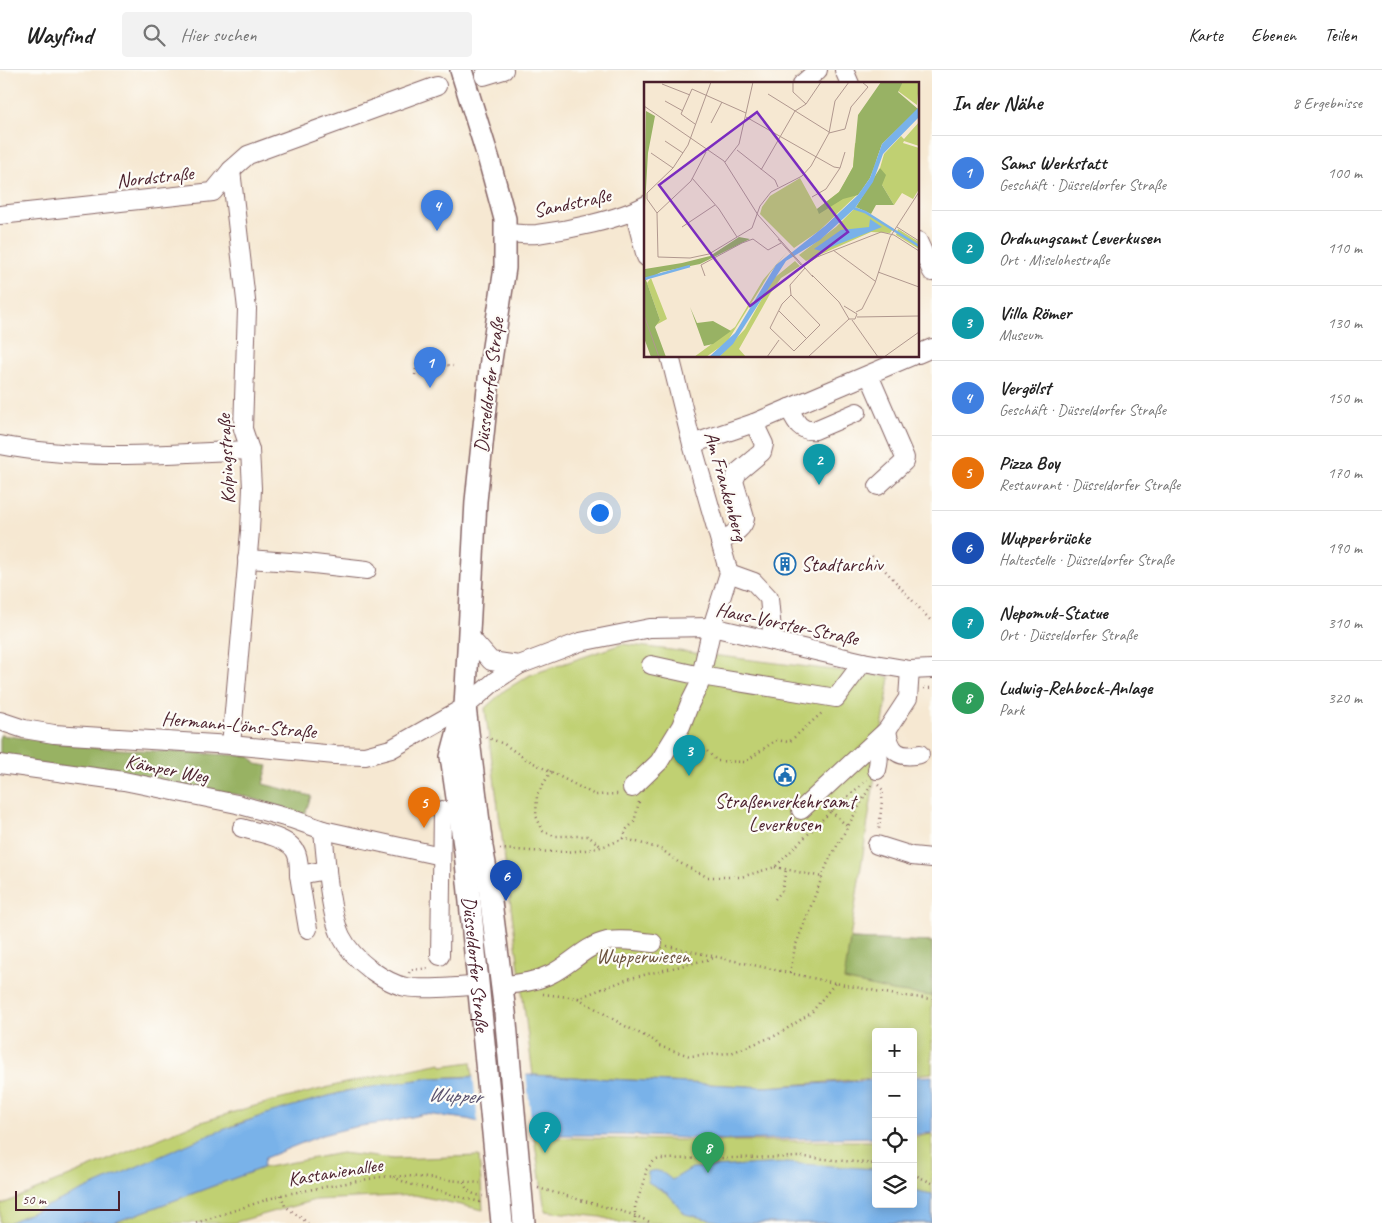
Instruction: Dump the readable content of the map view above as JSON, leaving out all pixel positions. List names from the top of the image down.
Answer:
{
  "streets": {
    "main road": ["Düsseldorfer Straße"],
    "street": [
      "Nordstraße",
      "Sandstraße",
      "Kolpingstraße",
      "Am Frankenberg",
      "Haus-Vorster-Straße",
      "Hermann-Löns-Straße",
      "Kämper Weg"
    ],
    "path": ["Kastanienallee"]
  },
  "crossings": [
    ["Nordstraße", "Kolpingstraße"],
    ["Sandstraße", "Düsseldorfer Straße"],
    ["Düsseldorfer Straße", "Haus-Vorster-Straße"],
    ["Düsseldorfer Straße", "Hermann-Löns-Straße"],
    ["Düsseldorfer Straße", "Kämper Weg"],
    ["Kolpingstraße", "Hermann-Löns-Straße"],
    ["Haus-Vorster-Straße", "Hermann-Löns-Straße"]
  ],
  "water": ["Wupper"],
  "parks": ["Wupperwiesen"],
  "places": {
    "building": ["Stadtarchiv"],
    "public building": ["Straßenverkehrsamt Leverkusen"]
  },
  "scale_bar": "50 m",
  "page": {
    "header": "Wayfind",
    "search": "Hier suchen",
    "nav": ["Karte", "Ebenen", "Teilen"],
    "heading": ["In der Nähe", "8 Ergebnisse"],
    "list": [
      {
        "mark": "1",
        "name": "Sams Werkstatt",
        "note": "Geschäft · Düsseldorfer Straße",
        "value": "100 m"
      },
      {
        "mark": "2",
        "name": "Ordnungsamt Leverkusen",
        "note": "Ort · Miselohestraße",
        "value": "110 m"
      },
      {
        "mark": "3",
        "name": "Villa Römer",
        "note": "Museum",
        "value": "130 m"
      },
      {
        "mark": "4",
        "name": "Vergölst",
        "note": "Geschäft · Düsseldorfer Straße",
        "value": "150 m"
      },
      {
        "mark": "5",
        "name": "Pizza Boy",
        "note": "Restaurant · Düsseldorfer Straße",
        "value": "170 m"
      },
      {
        "mark": "6",
        "name": "Wupperbrücke",
        "note": "Haltestelle · Düsseldorfer Straße",
        "value": "190 m"
      },
      {
        "mark": "7",
        "name": "Nepomuk-Statue",
        "note": "Ort · Düsseldorfer Straße",
        "value": "310 m"
      },
      {
        "mark": "8",
        "name": "Ludwig-Rehbock-Anlage",
        "note": "Park",
        "value": "320 m"
      }
    ],
    "pins": [
      "4",
      "1",
      "2",
      "3",
      "5",
      "6",
      "7",
      "8"
    ],
    "map_buttons": ["+", "−"],
    "scale": "50 m"
  }
}
